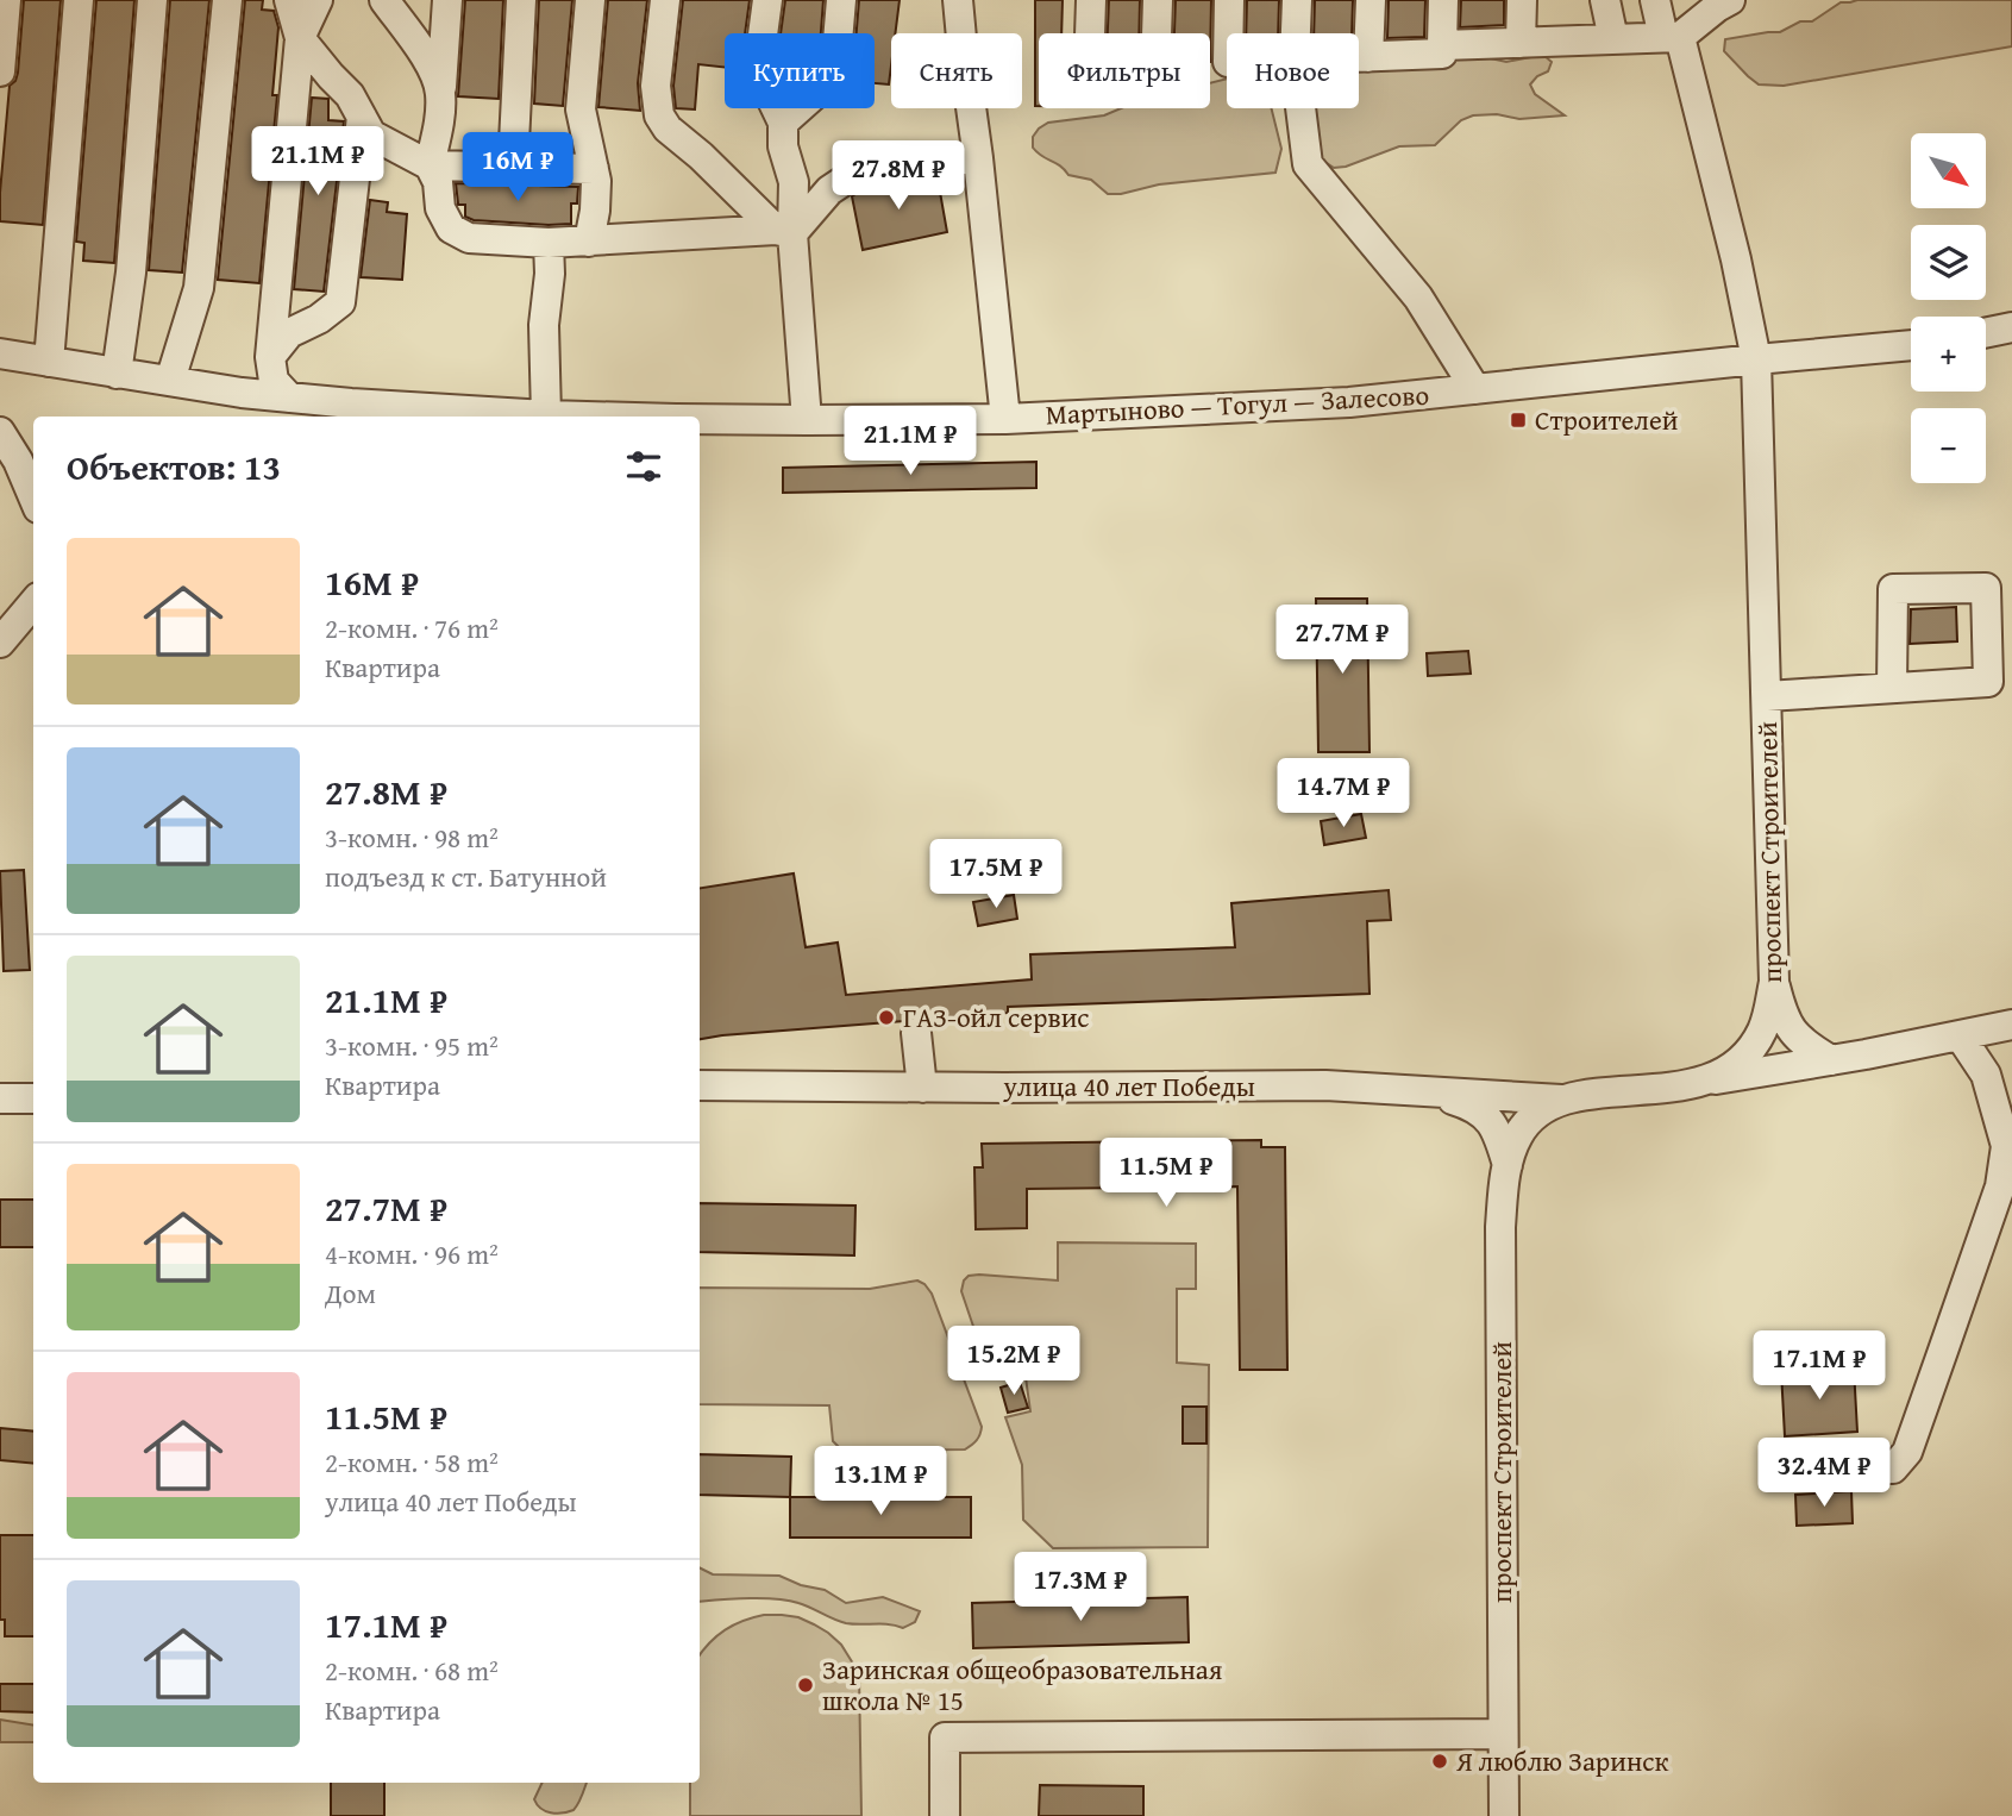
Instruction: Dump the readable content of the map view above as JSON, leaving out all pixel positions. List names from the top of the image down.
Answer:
{
  "streets": {
    "street": ["Мартыново — Тогул — Залесово", "проспект Строителей", "улица 40 лет Победы"]
  },
  "crossings": [
    ["Мартыново — Тогул — Залесово", "проспект Строителей"],
    ["проспект Строителей", "улица 40 лет Победы"]
  ],
  "places": {
    "transit": ["Строителей"],
    "other": ["ГАЗ-ойл сервис", "Заринская общеобразовательная школа № 15", "Я люблю Заринск"]
  },
  "north": "bottom right",
  "page": {
    "chip": [
      "Купить",
      "Снять",
      "Фильтры",
      "Новое"
    ],
    "price": [
      "21.1M ₽",
      "16M ₽",
      "27.8M ₽",
      "21.1M ₽",
      "27.7M ₽",
      "14.7M ₽",
      "17.5M ₽",
      "11.5M ₽",
      "15.2M ₽",
      "17.1M ₽",
      "32.4M ₽",
      "13.1M ₽",
      "17.3M ₽"
    ],
    "map_buttons": ["+", "−"],
    "heading": "Объектов: 13",
    "list": [
      {
        "name": "16M ₽",
        "note": "2-комн. · 76 m² · Квартира"
      },
      {
        "name": "27.8M ₽",
        "note": "3-комн. · 98 m² · подъезд к ст. Батунной"
      },
      {
        "name": "21.1M ₽",
        "note": "3-комн. · 95 m² · Квартира"
      },
      {
        "name": "27.7M ₽",
        "note": "4-комн. · 96 m² · Дом"
      },
      {
        "name": "11.5M ₽",
        "note": "2-комн. · 58 m² · улица 40 лет Победы"
      },
      {
        "name": "17.1M ₽",
        "note": "2-комн. · 68 m² · Квартира"
      }
    ]
  }
}
